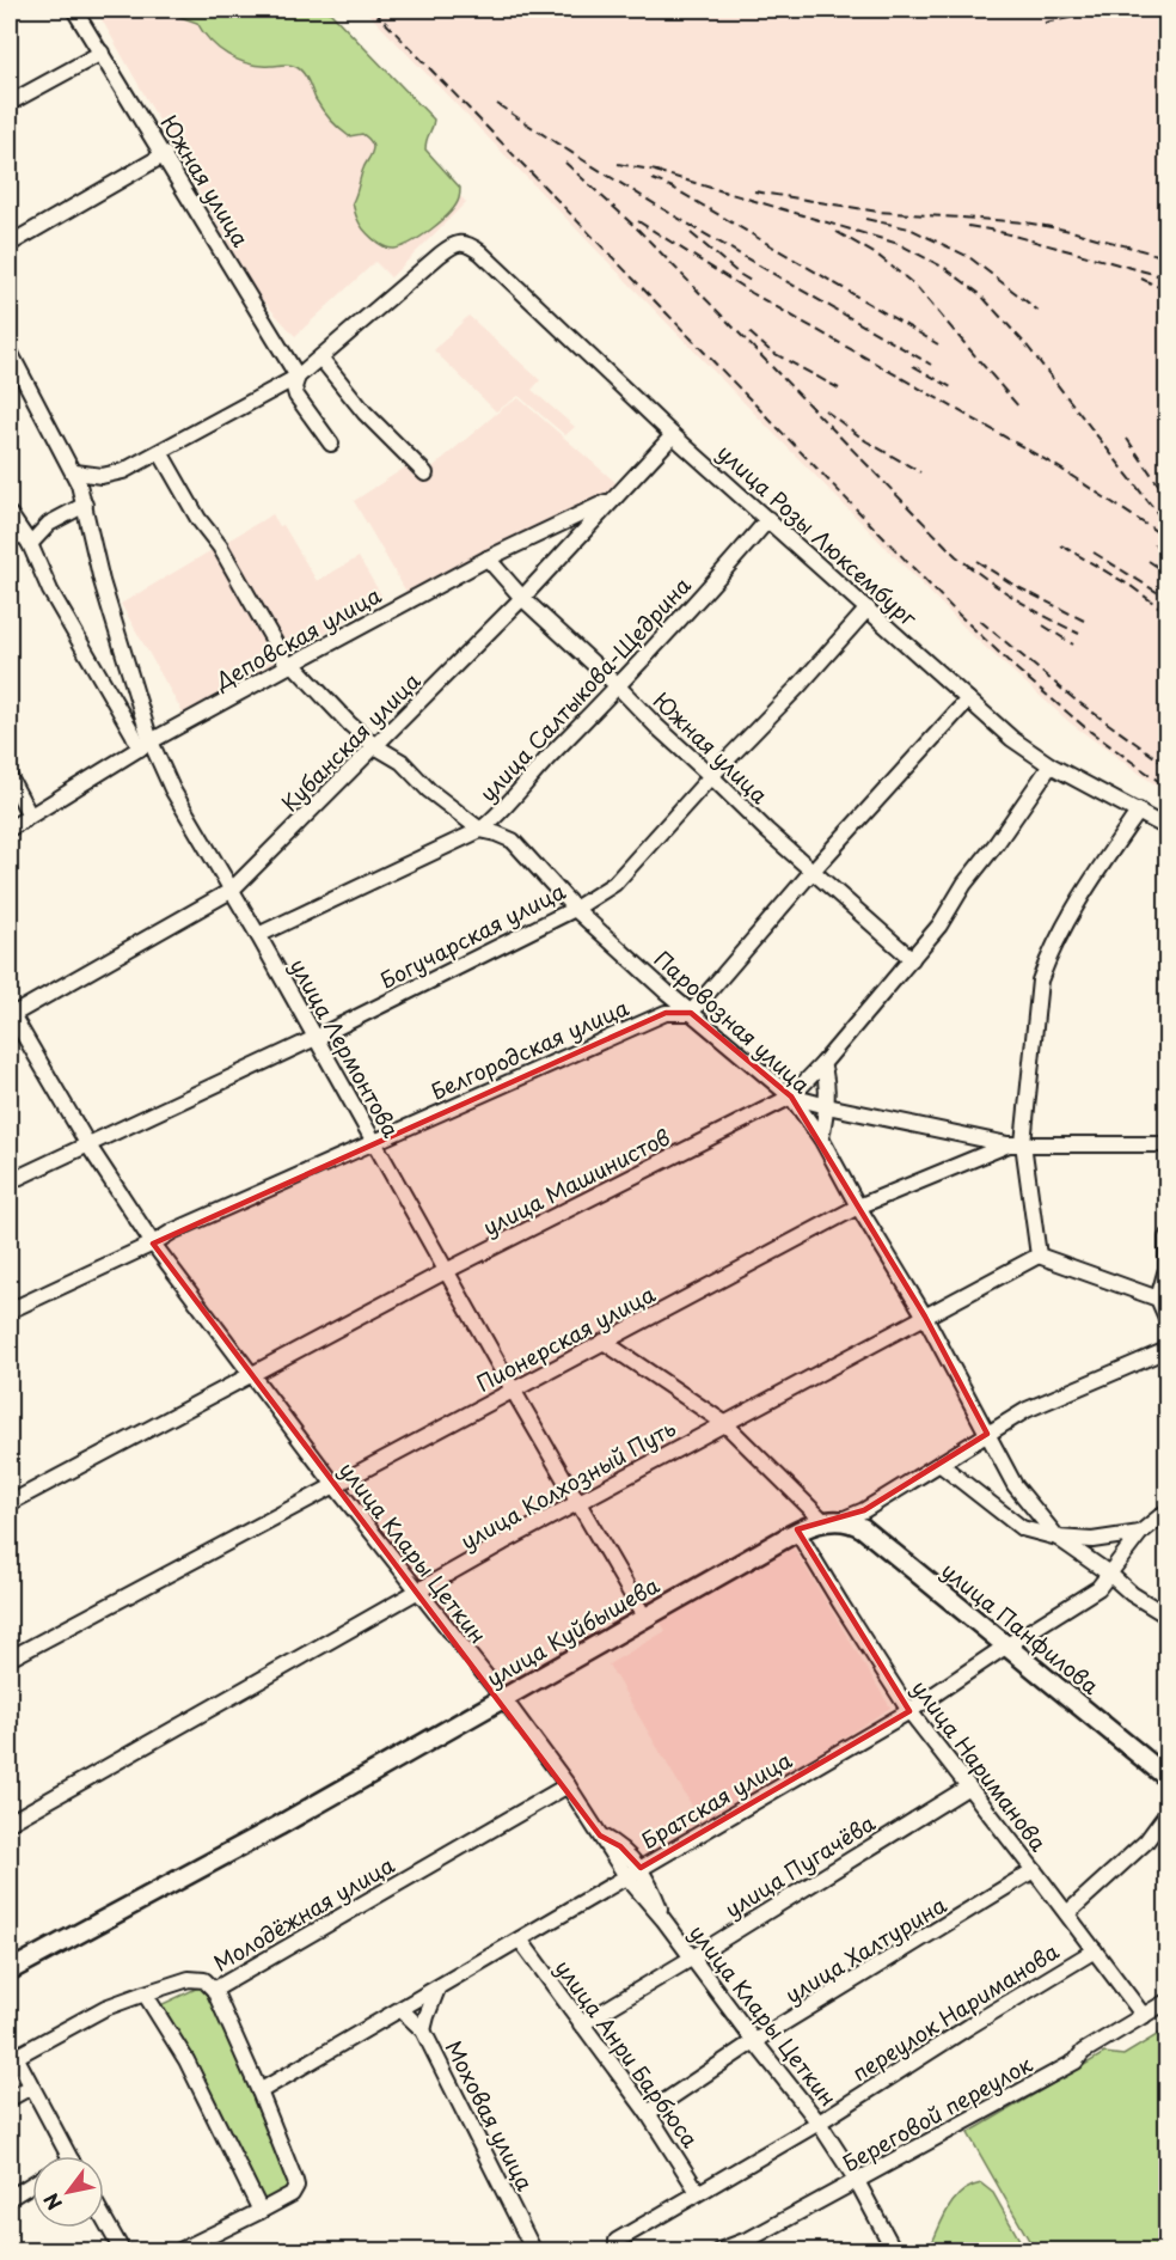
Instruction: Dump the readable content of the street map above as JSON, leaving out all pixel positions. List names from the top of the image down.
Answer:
{
  "streets": {
    "main road": ["улица Панфилова", "улица Куйбышева"],
    "street": [
      "Южная улица",
      "улица Розы Люксембург",
      "Деповская улица",
      "улица Салтыкова-Щедрина",
      "Кубанская улица",
      "Богучарская улица",
      "Паровозная улица",
      "улица Лермонтова",
      "Белгородская улица",
      "улица Машинистов",
      "Пионерская улица",
      "улица Колхозный Путь",
      "улица Клары Цеткин",
      "улица Нариманова",
      "Братская улица",
      "улица Пугачёва",
      "Молодёжная улица",
      "улица Халтурина",
      "переулок Нариманова",
      "улица Анри Барбюса",
      "Береговой переулок",
      "Моховая улица"
    ]
  },
  "crossings": [
    ["Южная улица", "Деповская улица"],
    ["Южная улица", "улица Салтыкова-Щедрина"],
    ["Южная улица", "Кубанская улица"],
    ["Южная улица", "Богучарская улица"],
    ["Южная улица", "улица Машинистов"],
    ["улица Розы Люксембург", "улица Салтыкова-Щедрина"],
    ["улица Розы Люксембург", "Кубанская улица"],
    ["улица Розы Люксембург", "Богучарская улица"],
    ["улица Розы Люксембург", "улица Машинистов"],
    ["Деповская улица", "Кубанская улица"],
    ["Деповская улица", "Паровозная улица"],
    ["Деповская улица", "улица Лермонтова"],
    ["улица Салтыкова-Щедрина", "Паровозная улица"],
    ["улица Салтыкова-Щедрина", "улица Лермонтова"],
    ["Кубанская улица", "Паровозная улица"],
    ["Кубанская улица", "улица Лермонтова"],
    ["Кубанская улица", "улица Клары Цеткин"],
    ["Богучарская улица", "Паровозная улица"],
    ["Богучарская улица", "улица Лермонтова"],
    ["Богучарская улица", "улица Клары Цеткин"],
    ["Паровозная улица", "Белгородская улица"],
    ["Паровозная улица", "улица Машинистов"],
    ["Паровозная улица", "Пионерская улица"],
    ["Паровозная улица", "улица Колхозный Путь"],
    ["Паровозная улица", "Братская улица"],
    ["улица Лермонтова", "Белгородская улица"],
    ["улица Лермонтова", "улица Машинистов"],
    ["улица Лермонтова", "Пионерская улица"],
    ["улица Лермонтова", "улица Колхозный Путь"],
    ["улица Лермонтова", "улица Куйбышева"],
    ["Белгородская улица", "улица Клары Цеткин"],
    ["улица Машинистов", "улица Клары Цеткин"],
    ["Пионерская улица", "улица Клары Цеткин"],
    ["Пионерская улица", "улица Панфилова"],
    ["улица Колхозный Путь", "улица Клары Цеткин"],
    ["улица Колхозный Путь", "улица Панфилова"],
    ["улица Клары Цеткин", "улица Куйбышева"],
    ["улица Клары Цеткин", "Братская улица"],
    ["улица Клары Цеткин", "улица Пугачёва"],
    ["улица Клары Цеткин", "Молодёжная улица"],
    ["улица Клары Цеткин", "улица Халтурина"],
    ["улица Клары Цеткин", "переулок Нариманова"],
    ["улица Клары Цеткин", "Береговой переулок"],
    ["улица Панфилова", "улица Куйбышева"],
    ["улица Панфилова", "Братская улица"],
    ["улица Куйбышева", "улица Нариманова"],
    ["улица Нариманова", "Братская улица"],
    ["улица Нариманова", "улица Пугачёва"],
    ["улица Нариманова", "улица Халтурина"],
    ["улица Нариманова", "переулок Нариманова"],
    ["улица Нариманова", "Береговой переулок"],
    ["Братская улица", "улица Анри Барбюса"],
    ["Братская улица", "Моховая улица"],
    ["улица Пугачёва", "улица Анри Барбюса"],
    ["улица Халтурина", "улица Анри Барбюса"],
    ["переулок Нариманова", "улица Анри Барбюса"]
  ],
  "north": "bottom left"
}
